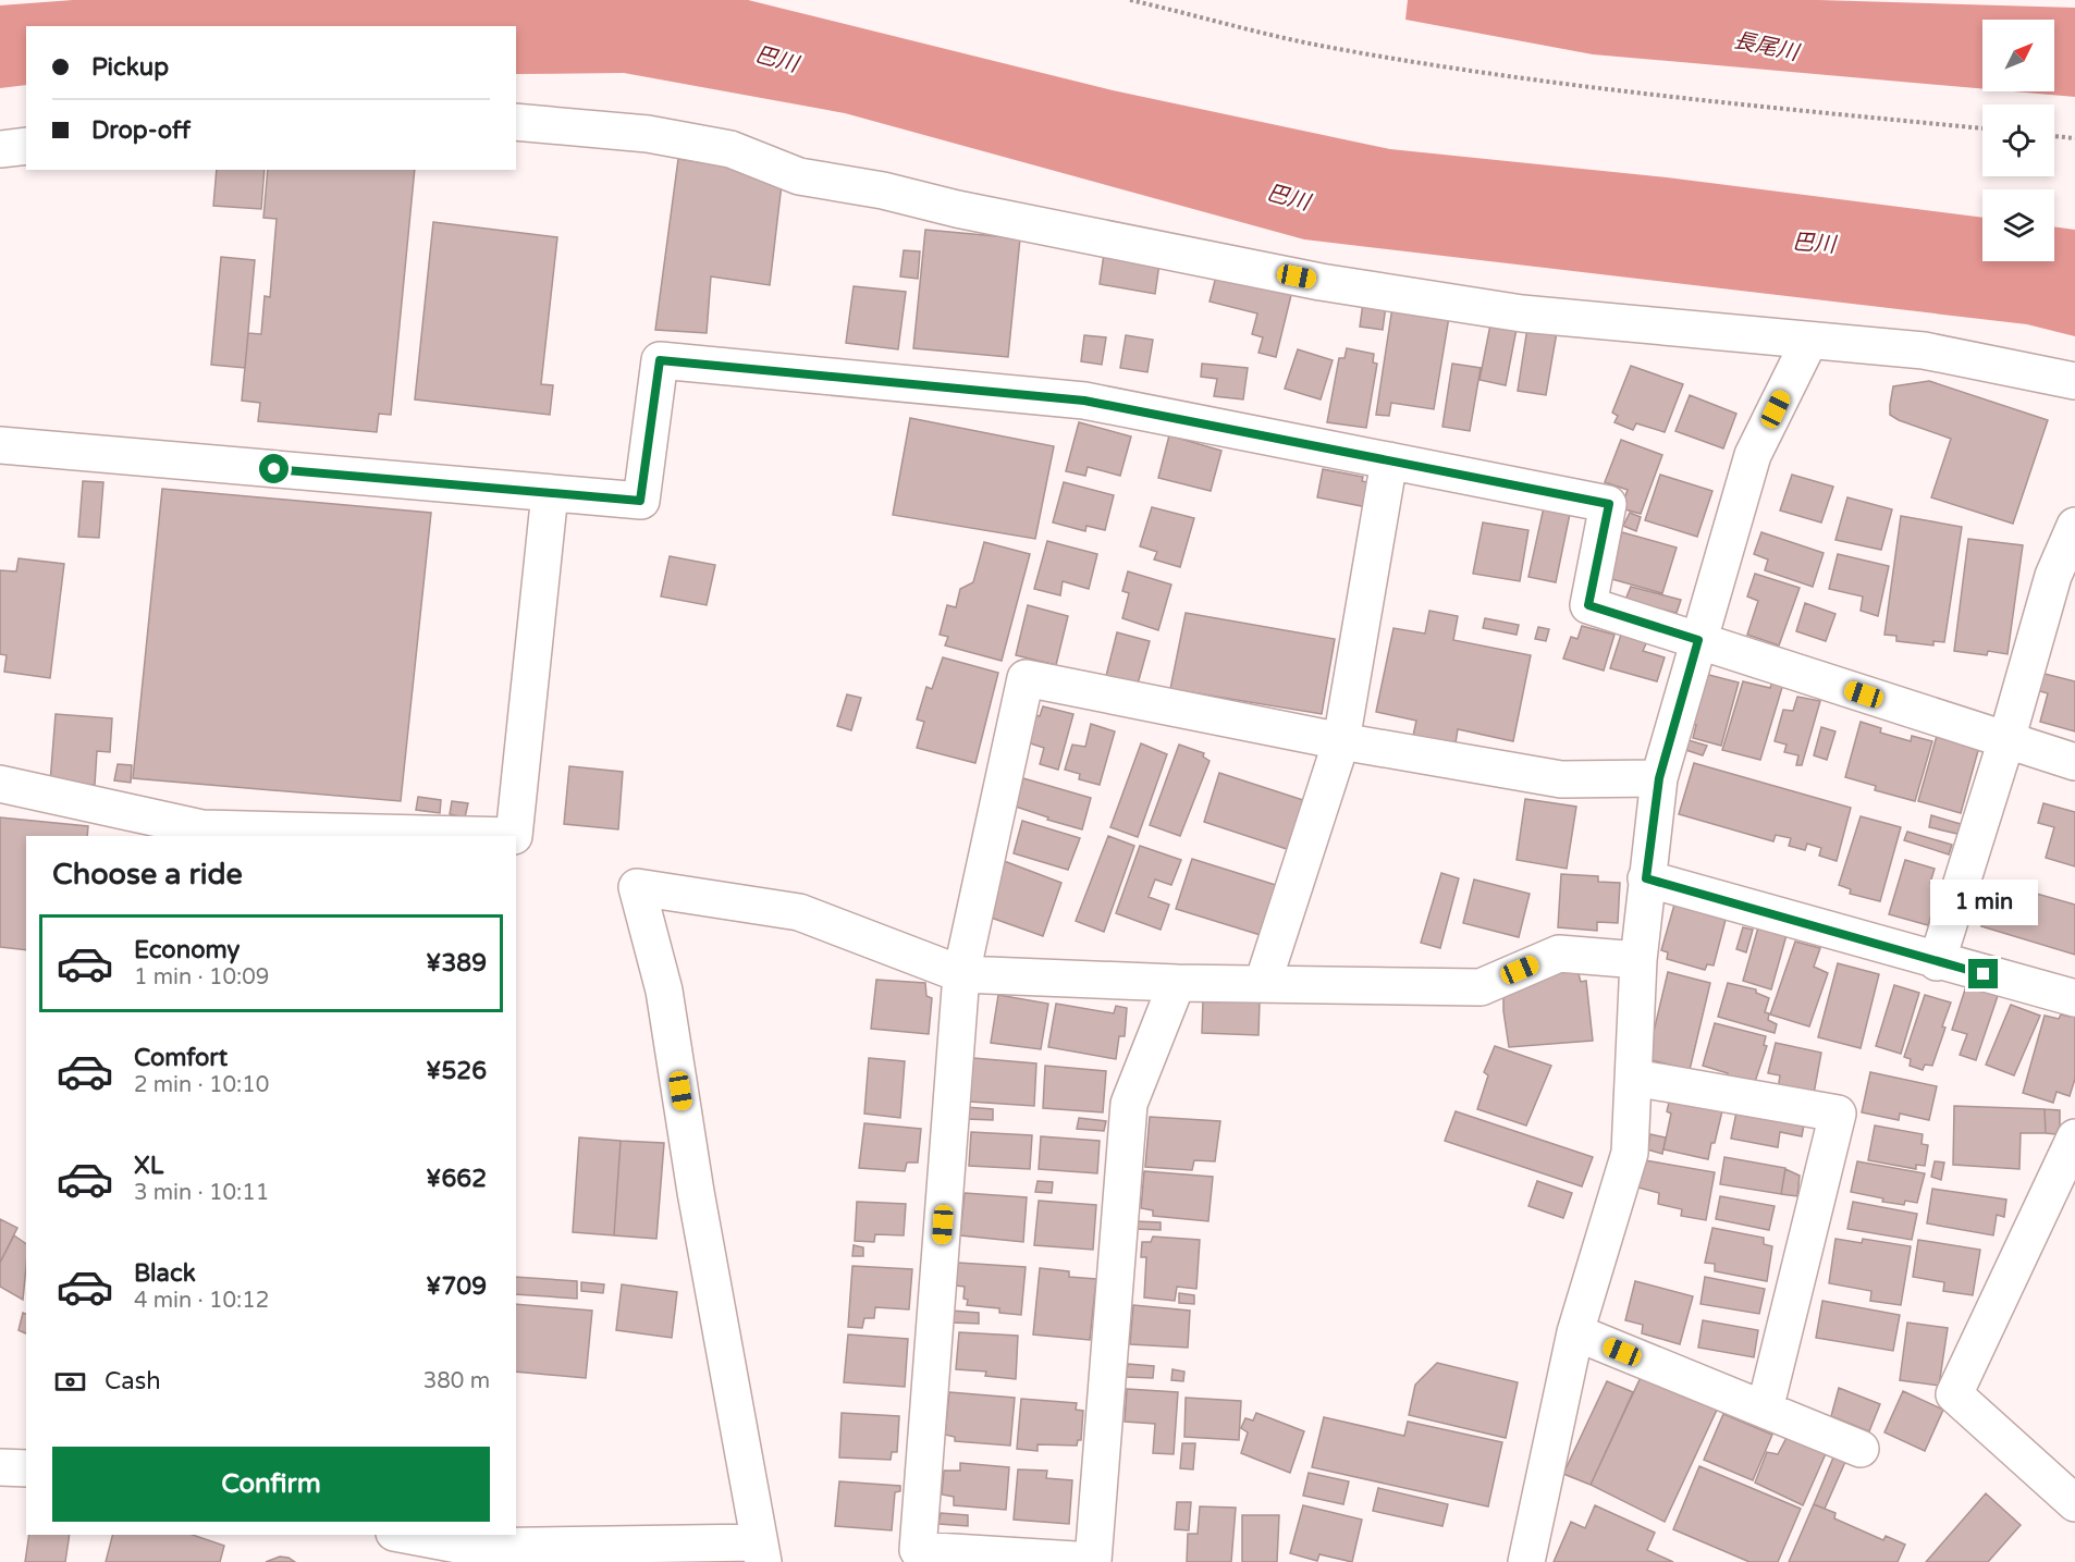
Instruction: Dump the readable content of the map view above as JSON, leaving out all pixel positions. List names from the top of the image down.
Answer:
{
  "water": ["長尾川", "巴川"],
  "north": "top right",
  "page": {
    "banner": ["Pickup", "Drop-off"],
    "heading": "Choose a ride",
    "bubble": "1 min",
    "list": [
      {
        "name": "Economy",
        "note": "1 min · 10:09",
        "value": "¥389"
      },
      {
        "name": "Comfort",
        "note": "2 min · 10:10",
        "value": "¥526"
      },
      {
        "name": "XL",
        "note": "3 min · 10:11",
        "value": "¥662"
      },
      {
        "name": "Black",
        "note": "4 min · 10:12",
        "value": "¥709"
      }
    ],
    "pay": ["Cash", "380 m"],
    "buttons": "Confirm"
  }
}
